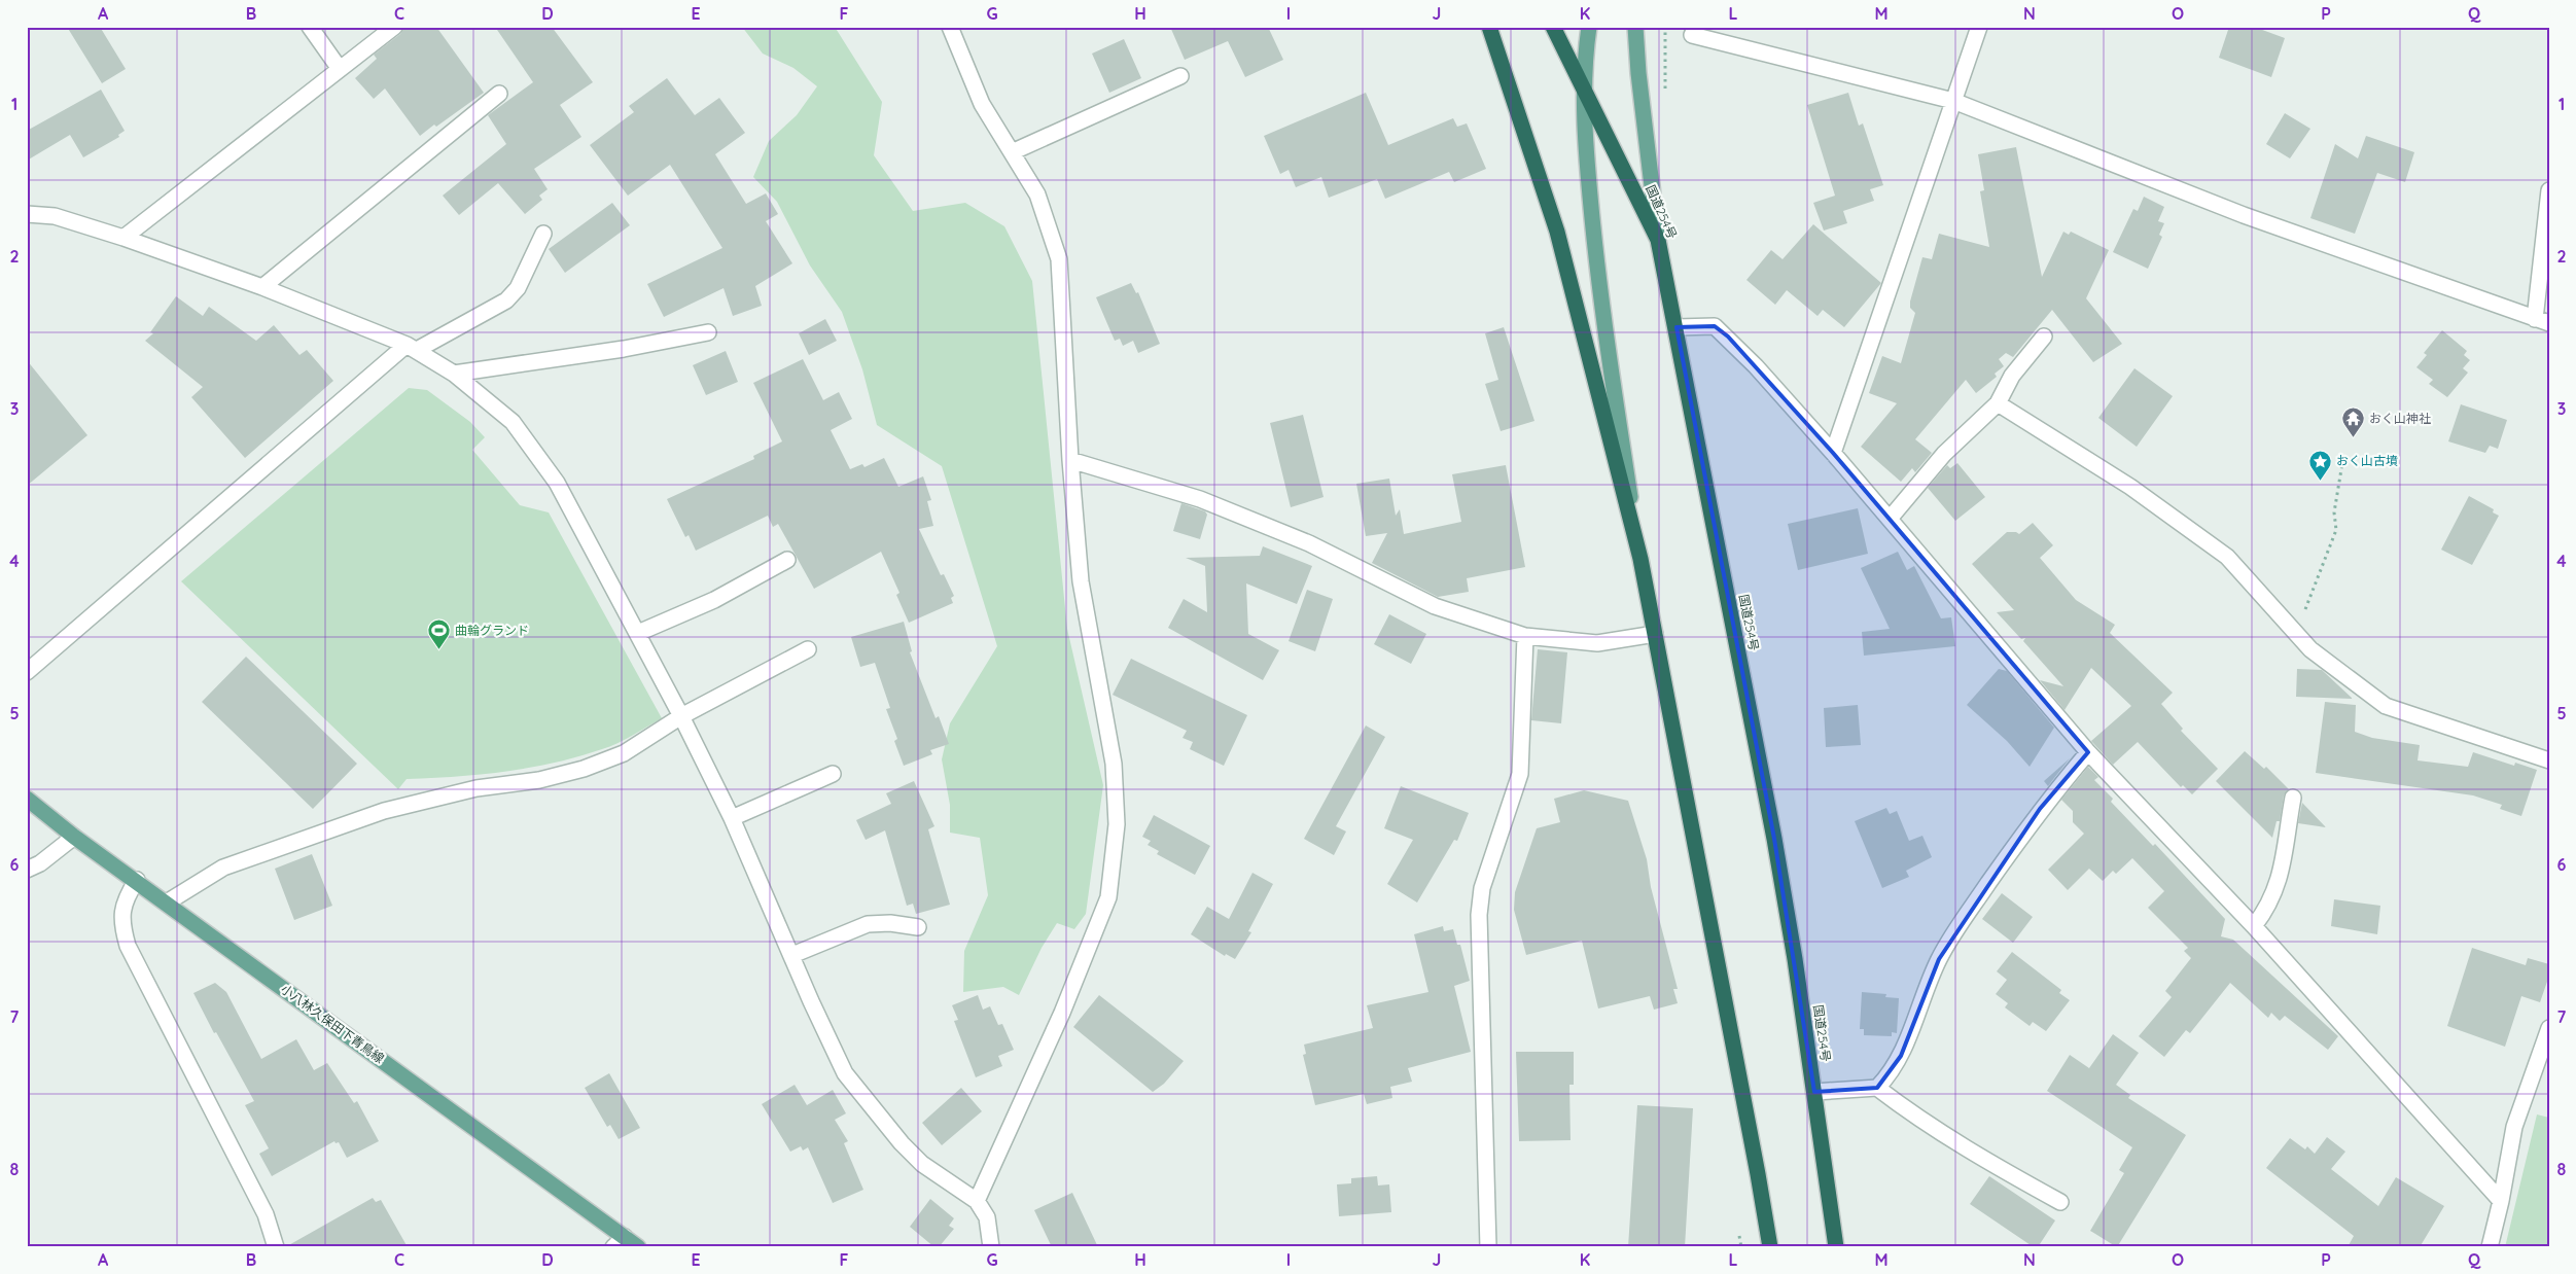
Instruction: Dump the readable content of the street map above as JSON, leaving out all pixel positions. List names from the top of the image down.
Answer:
{
  "streets": {
    "highway": ["国道254号"],
    "main road": ["小八林久保田下青鳥線"]
  },
  "places": {
    "temple": ["おく山神社"],
    "place": ["おく山古墳"],
    "sports": ["曲輪グランド"]
  },
  "grid": {
    "columns": [
      "A",
      "B",
      "C",
      "D",
      "E",
      "F",
      "G",
      "H",
      "I",
      "J",
      "K",
      "L",
      "M",
      "N",
      "O",
      "P",
      "Q"
    ],
    "rows": [
      "1",
      "2",
      "3",
      "4",
      "5",
      "6",
      "7",
      "8"
    ]
  }
}
